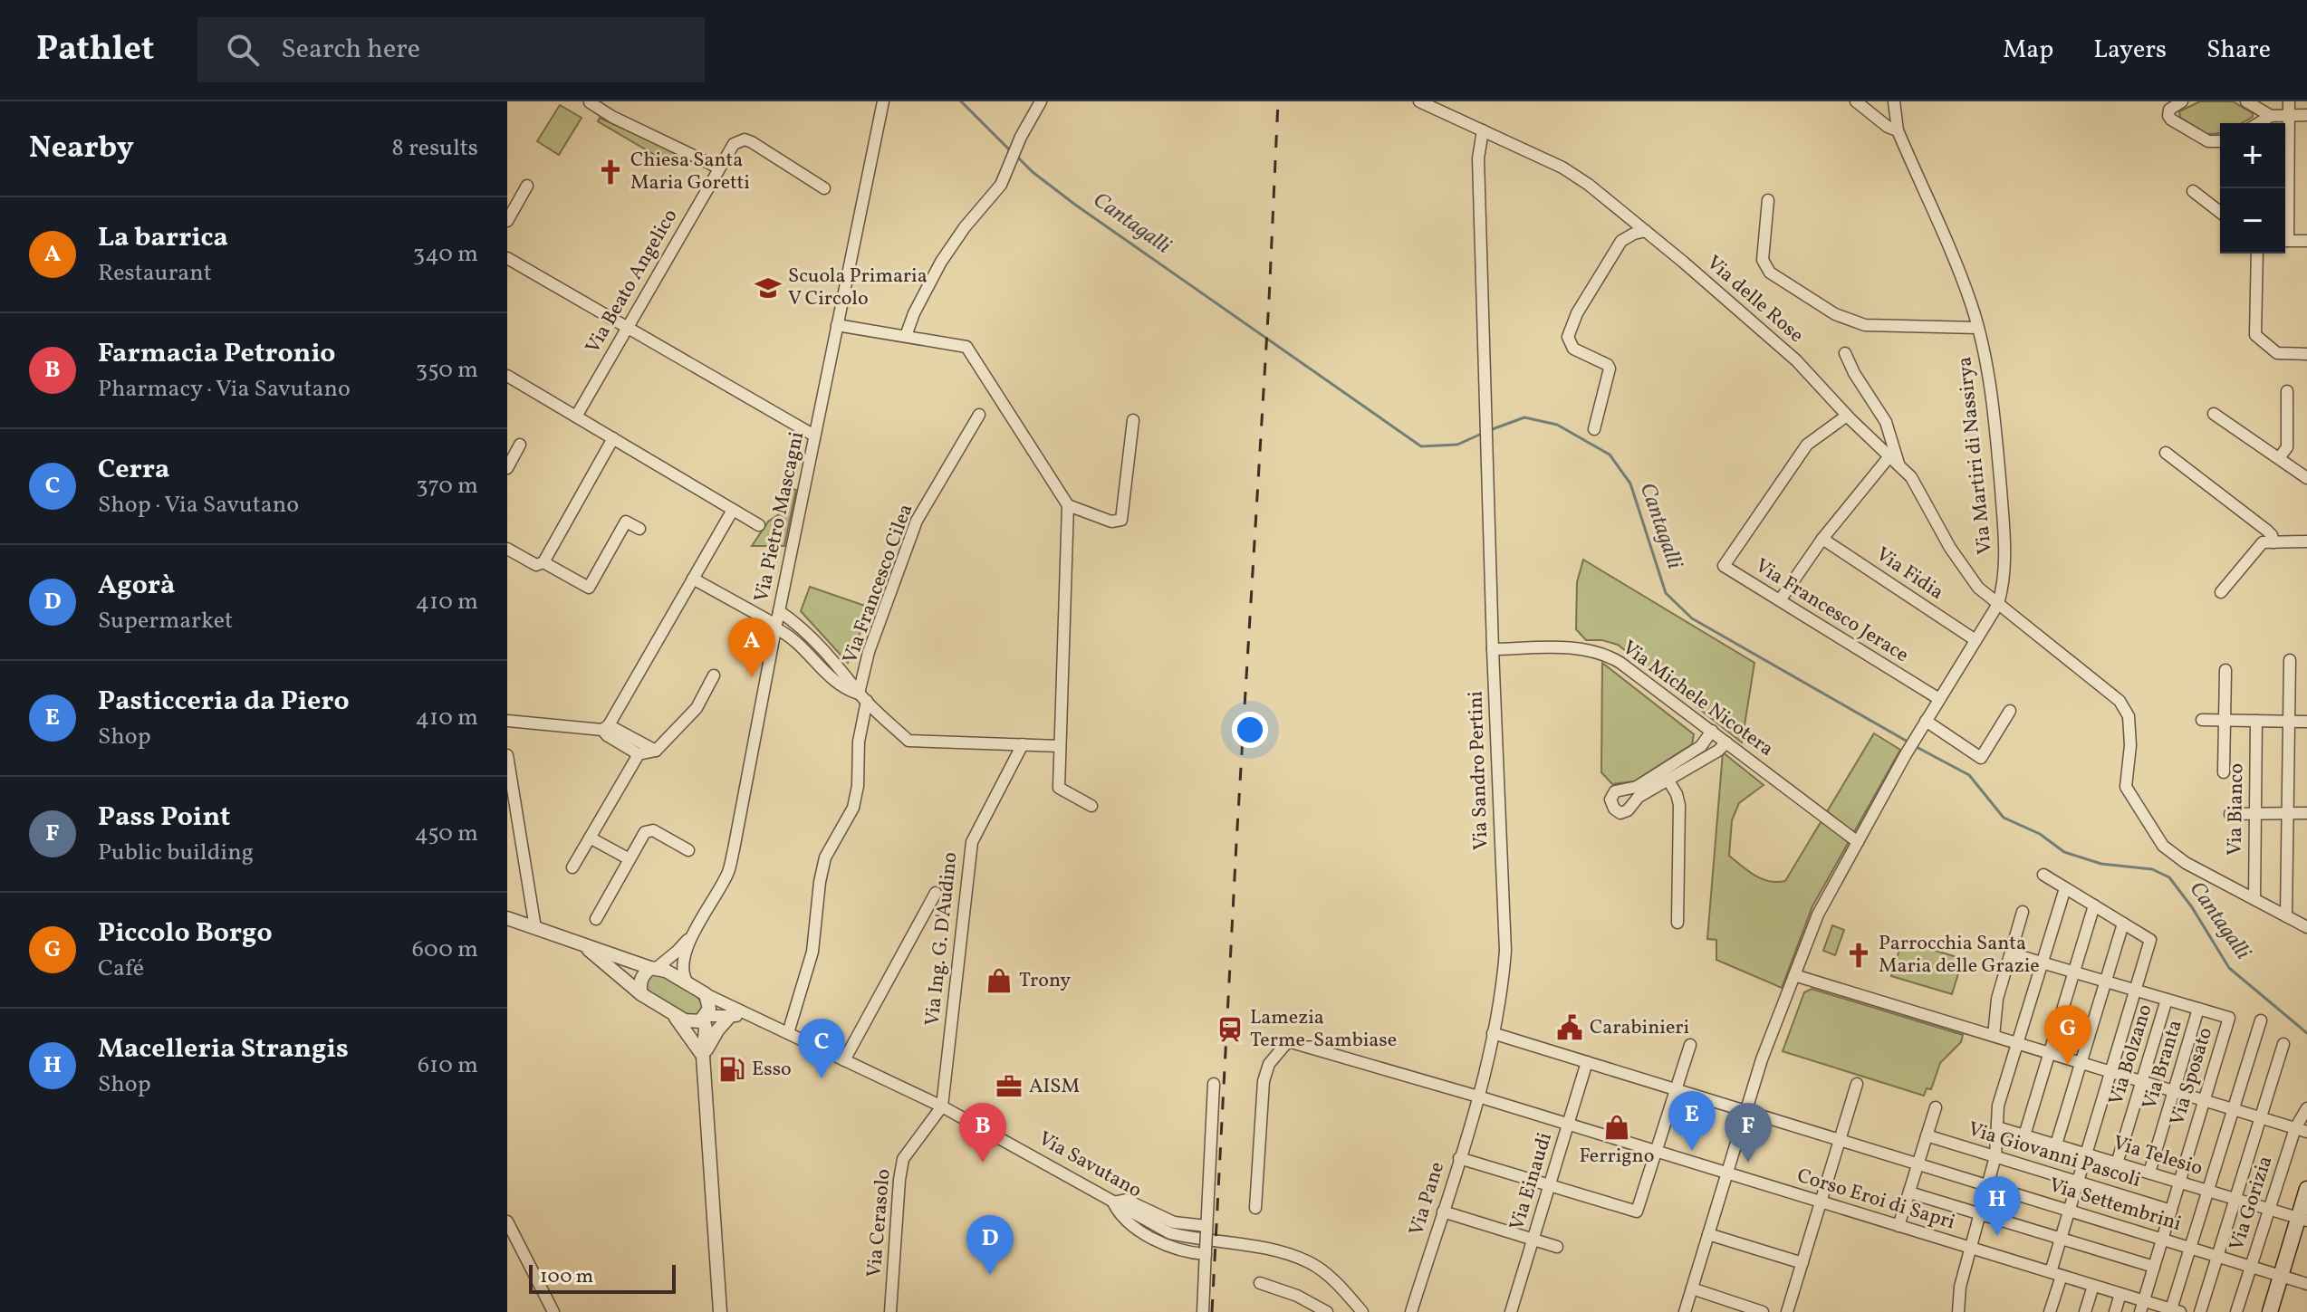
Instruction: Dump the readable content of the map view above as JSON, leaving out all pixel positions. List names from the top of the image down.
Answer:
{
  "streets": {
    "street": [
      "Via Beato Angelico",
      "Via delle Rose",
      "Via Martiri di Nassirya",
      "Via Pietro Mascagni",
      "Via Fidia",
      "Via Francesco Cilea",
      "Via Francesco Jerace",
      "Via Michele Nicotera",
      "Via Sandro Pertini",
      "Via Bianco",
      "Via Ing. G. D'Audino",
      "Via Bolzano",
      "Via Branta",
      "Via Sposato",
      "Via Giovanni Pascoli",
      "Via Telesio",
      "Via Savutano",
      "Via Einaudi",
      "Via Pane",
      "Corso Eroi di Sapri",
      "Via Gorizia",
      "Via Settembrini",
      "Via Cerasolo"
    ]
  },
  "crossings": [
    ["Via delle Rose", "Via Martiri di Nassirya"],
    ["Via delle Rose", "Via Francesco Jerace"],
    ["Via delle Rose", "Via Sandro Pertini"],
    ["Via delle Rose", "Via Bianco"],
    ["Via Francesco Cilea", "Via Savutano"],
    ["Via Michele Nicotera", "Via Sandro Pertini"],
    ["Via Sandro Pertini", "Via Pane"],
    ["Via Sandro Pertini", "Corso Eroi di Sapri"],
    ["Via Sandro Pertini", "Via Settembrini"],
    ["Via Ing. G. D'Audino", "Via Savutano"],
    ["Via Ing. G. D'Audino", "Via Cerasolo"],
    ["Via Bolzano", "Via Telesio"],
    ["Via Branta", "Via Sposato"],
    ["Via Branta", "Via Telesio"],
    ["Via Sposato", "Via Giovanni Pascoli"],
    ["Via Sposato", "Via Telesio"],
    ["Via Sposato", "Corso Eroi di Sapri"],
    ["Via Sposato", "Via Settembrini"],
    ["Via Telesio", "Via Gorizia"],
    ["Via Savutano", "Via Cerasolo"],
    ["Via Einaudi", "Corso Eroi di Sapri"],
    ["Via Einaudi", "Via Settembrini"],
    ["Via Pane", "Corso Eroi di Sapri"],
    ["Via Gorizia", "Via Settembrini"]
  ],
  "water": ["Cantagalli"],
  "places": {
    "church": ["Chiesa Santa Maria Goretti", "Parrocchia Santa Maria delle Grazie"],
    "school or university": ["Scuola Primaria V Circolo"],
    "shop": ["Trony", "Ferrigno"],
    "public building": ["Carabinieri"],
    "station": ["Lamezia Terme-Sambiase"],
    "fuel station": ["Esso"],
    "office": ["AISM"]
  },
  "scale_bar": "100 m",
  "page": {
    "header": "Pathlet",
    "search": "Search here",
    "nav": ["Map", "Layers", "Share"],
    "heading": ["Nearby", "8 results"],
    "map_buttons": ["+", "−"],
    "list": [
      {
        "mark": "A",
        "name": "La barrica",
        "note": "Restaurant",
        "value": "340 m"
      },
      {
        "mark": "B",
        "name": "Farmacia Petronio",
        "note": "Pharmacy · Via Savutano",
        "value": "350 m"
      },
      {
        "mark": "C",
        "name": "Cerra",
        "note": "Shop · Via Savutano",
        "value": "370 m"
      },
      {
        "mark": "D",
        "name": "Agorà",
        "note": "Supermarket",
        "value": "410 m"
      },
      {
        "mark": "E",
        "name": "Pasticceria da Piero",
        "note": "Shop",
        "value": "410 m"
      },
      {
        "mark": "F",
        "name": "Pass Point",
        "note": "Public building",
        "value": "450 m"
      },
      {
        "mark": "G",
        "name": "Piccolo Borgo",
        "note": "Café",
        "value": "600 m"
      },
      {
        "mark": "H",
        "name": "Macelleria Strangis",
        "note": "Shop",
        "value": "610 m"
      }
    ],
    "pins": [
      "A",
      "G",
      "C",
      "E",
      "B",
      "F",
      "H",
      "D"
    ],
    "scale": "100 m"
  }
}
